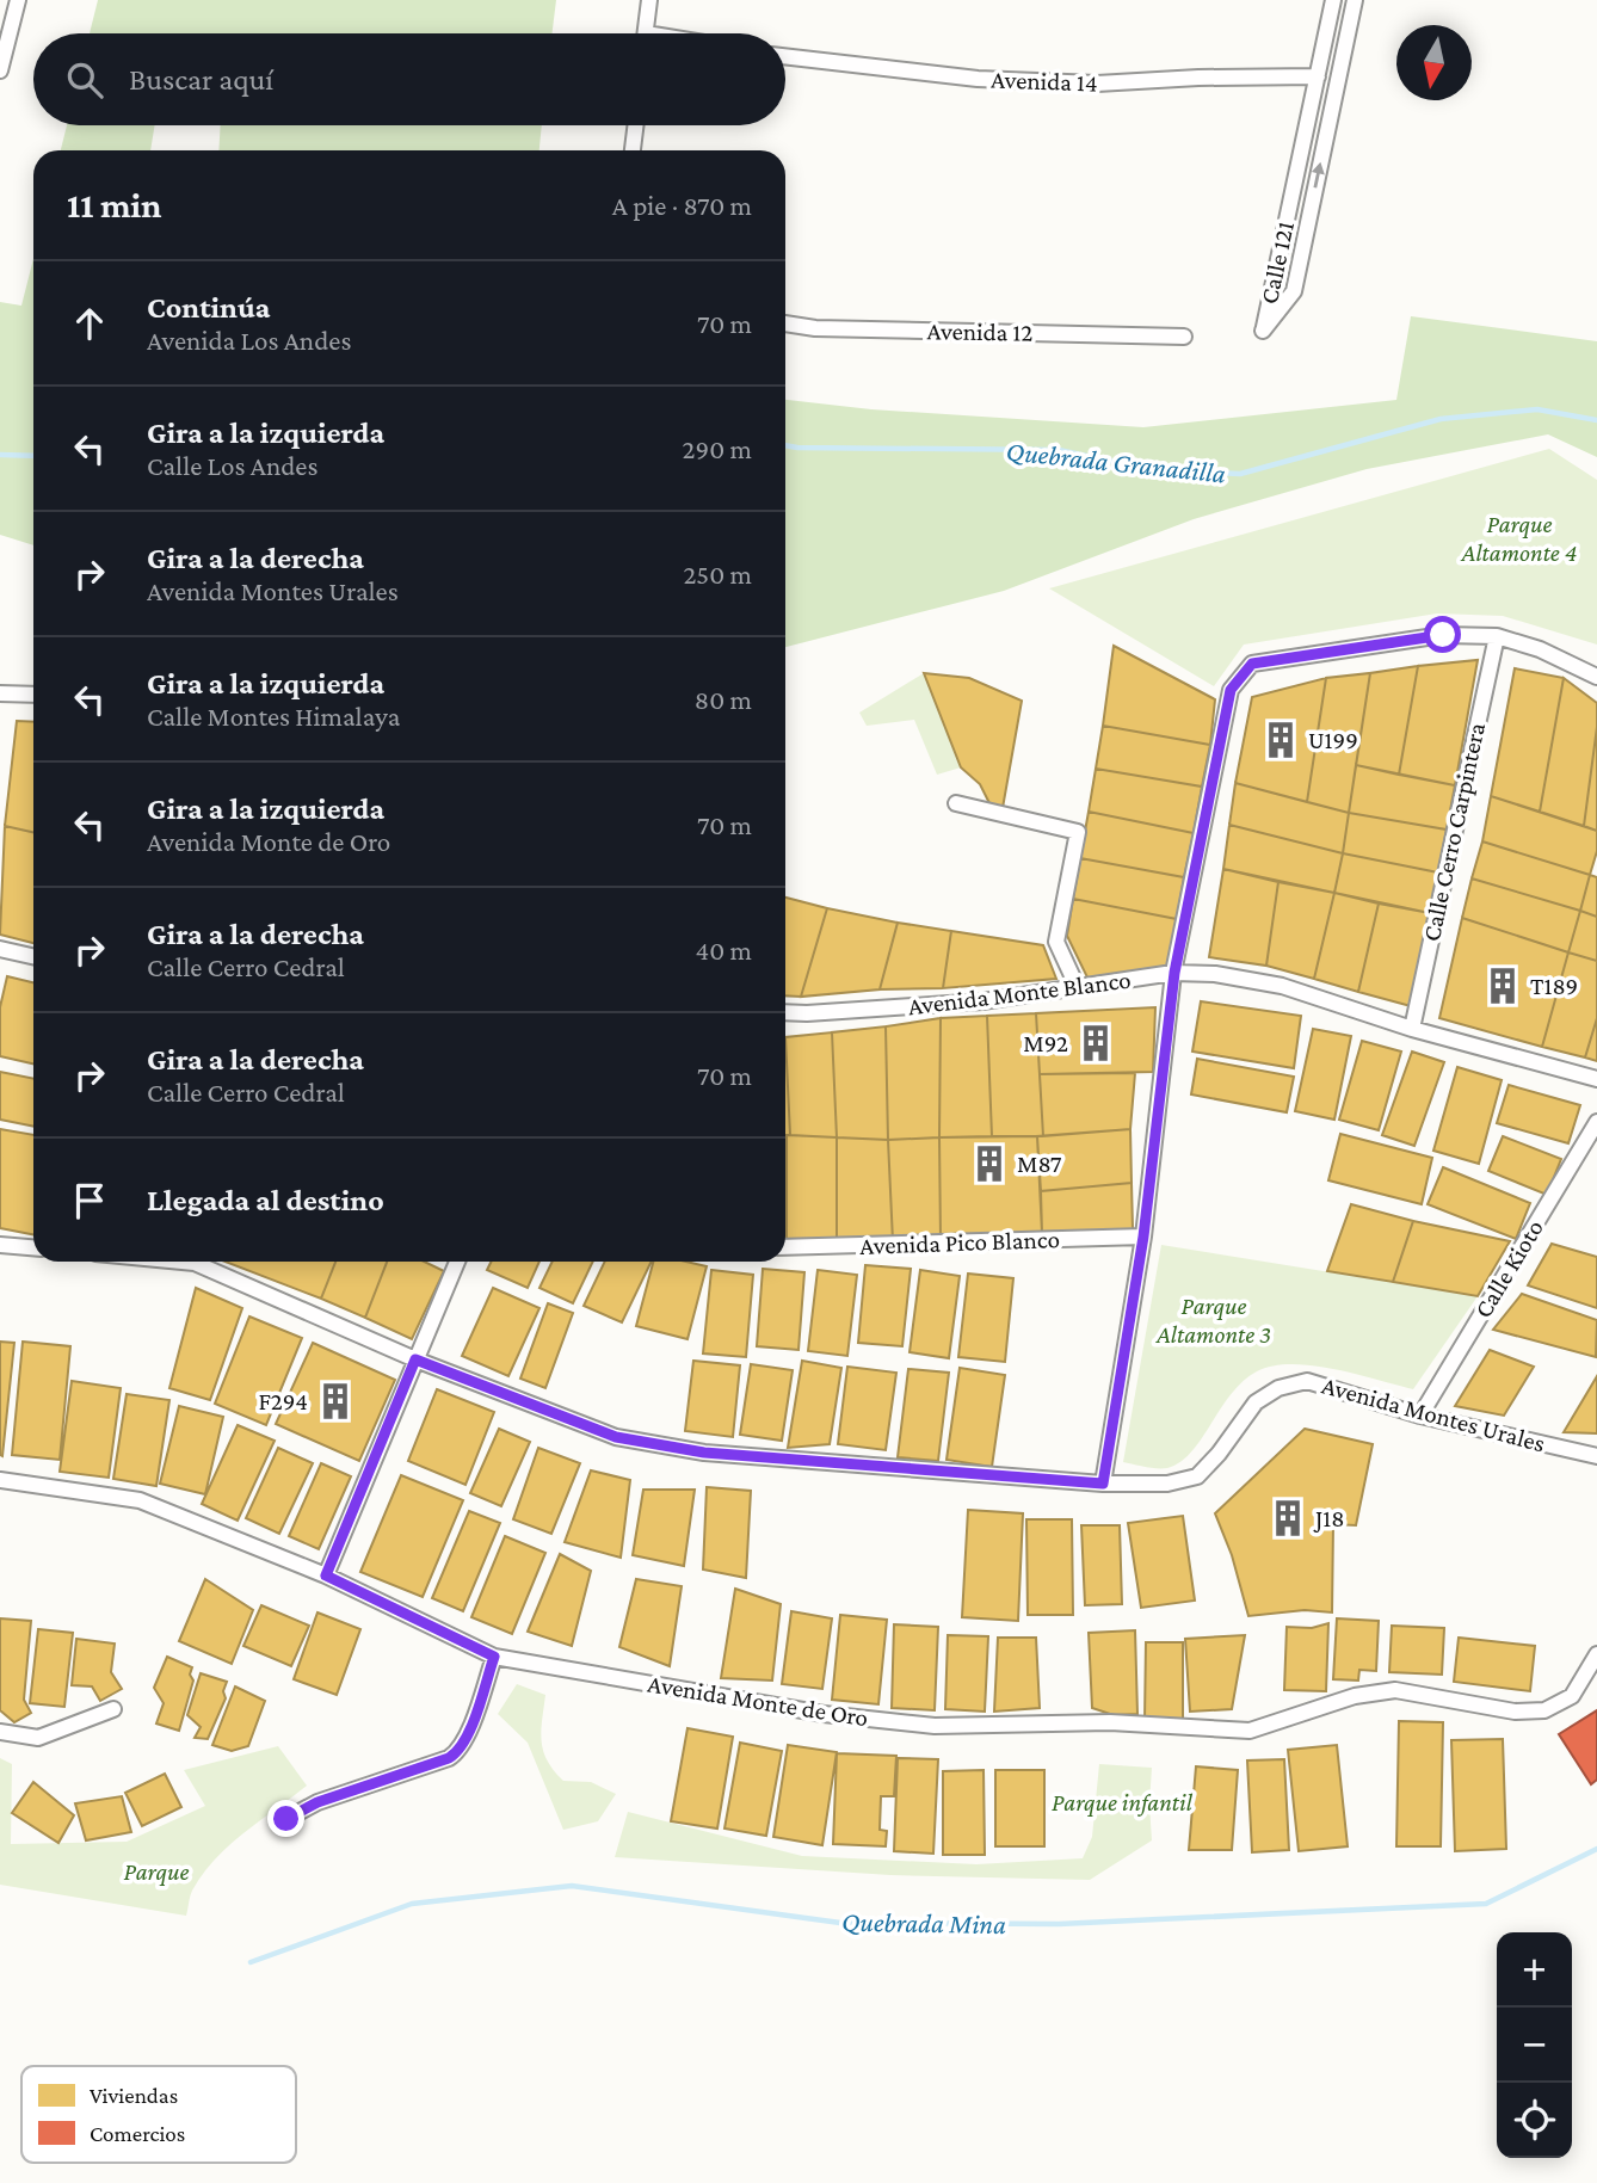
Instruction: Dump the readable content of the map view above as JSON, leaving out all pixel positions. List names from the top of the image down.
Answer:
{
  "streets": {
    "street": [
      "Avenida 14",
      "Calle 121",
      "Avenida 12",
      "Calle Cerro Carpintera",
      "Avenida Monte Blanco",
      "Avenida Pico Blanco",
      "Calle Kioto",
      "Avenida Montes Urales",
      "Avenida Monte de Oro"
    ]
  },
  "crossings": [
    ["Avenida 14", "Calle 121"],
    ["Calle Cerro Carpintera", "Avenida Monte Blanco"],
    ["Calle Kioto", "Avenida Montes Urales"]
  ],
  "water": ["Quebrada Granadilla", "Quebrada Mina"],
  "parks": [
    "Parque Altamonte 4",
    "Parque Altamonte 3",
    "Parque infantil",
    "Parque"
  ],
  "places": {
    "building": [
      "U199",
      "T189",
      "M92",
      "M87",
      "F294",
      "J18"
    ]
  },
  "legend": ["Viviendas", "Comercios"],
  "north": "bottom",
  "page": {
    "search": "Buscar aquí",
    "heading": ["11 min", "A pie · 870 m"],
    "list": [
      ["Continúa", "Avenida Los Andes", "70 m"],
      ["Gira a la izquierda", "Calle Los Andes", "290 m"],
      ["Gira a la derecha", "Avenida Montes Urales", "250 m"],
      ["Gira a la izquierda", "Calle Montes Himalaya", "80 m"],
      ["Gira a la izquierda", "Avenida Monte de Oro", "70 m"],
      ["Gira a la derecha", "Calle Cerro Cedral", "40 m"],
      ["Gira a la derecha", "Calle Cerro Cedral", "70 m"],
      "Llegada al destino"
    ],
    "map_buttons": ["+", "−"]
  }
}
